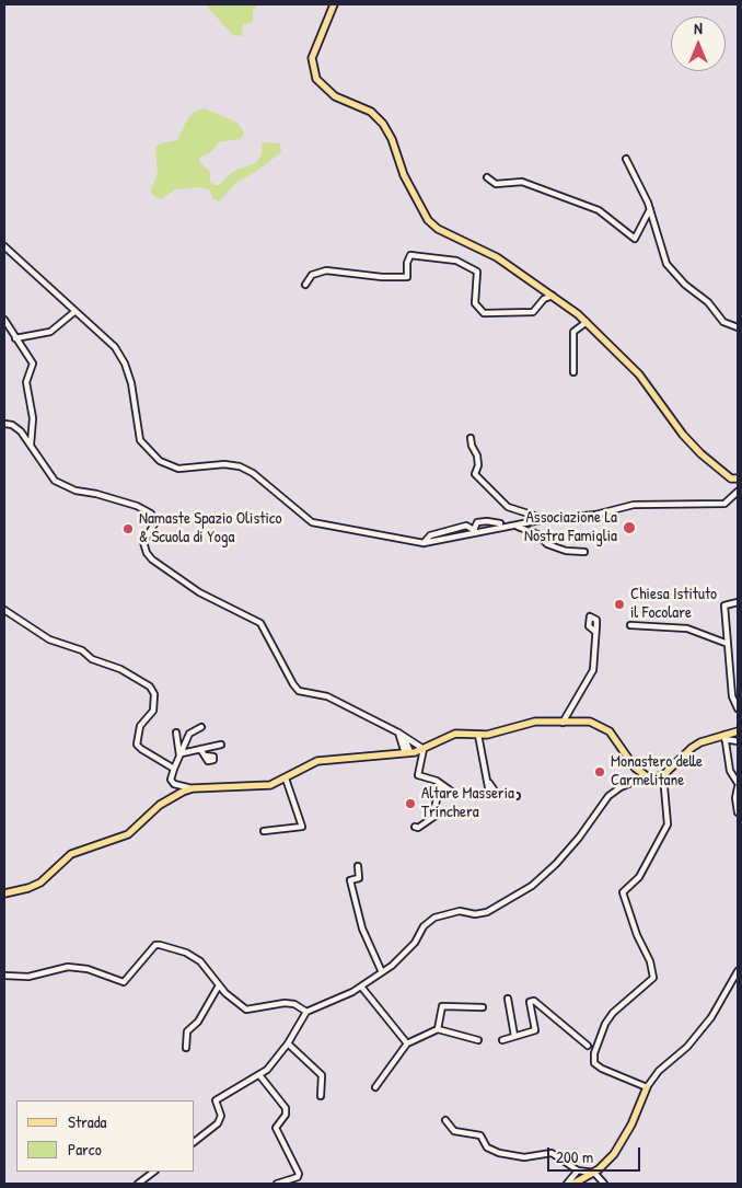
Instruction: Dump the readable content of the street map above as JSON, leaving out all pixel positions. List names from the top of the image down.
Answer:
{
  "places": [
    "Associazione La Nostra Famiglia",
    "Namaste Spazio Olistico & Scuola di Yoga",
    "Chiesa Istituto il Focolare",
    "Monastero delle Carmelitane",
    "Altare Masseria Trinchera"
  ],
  "legend": ["Strada", "Parco"],
  "scale_bar": "200 m",
  "north": "top"
}
